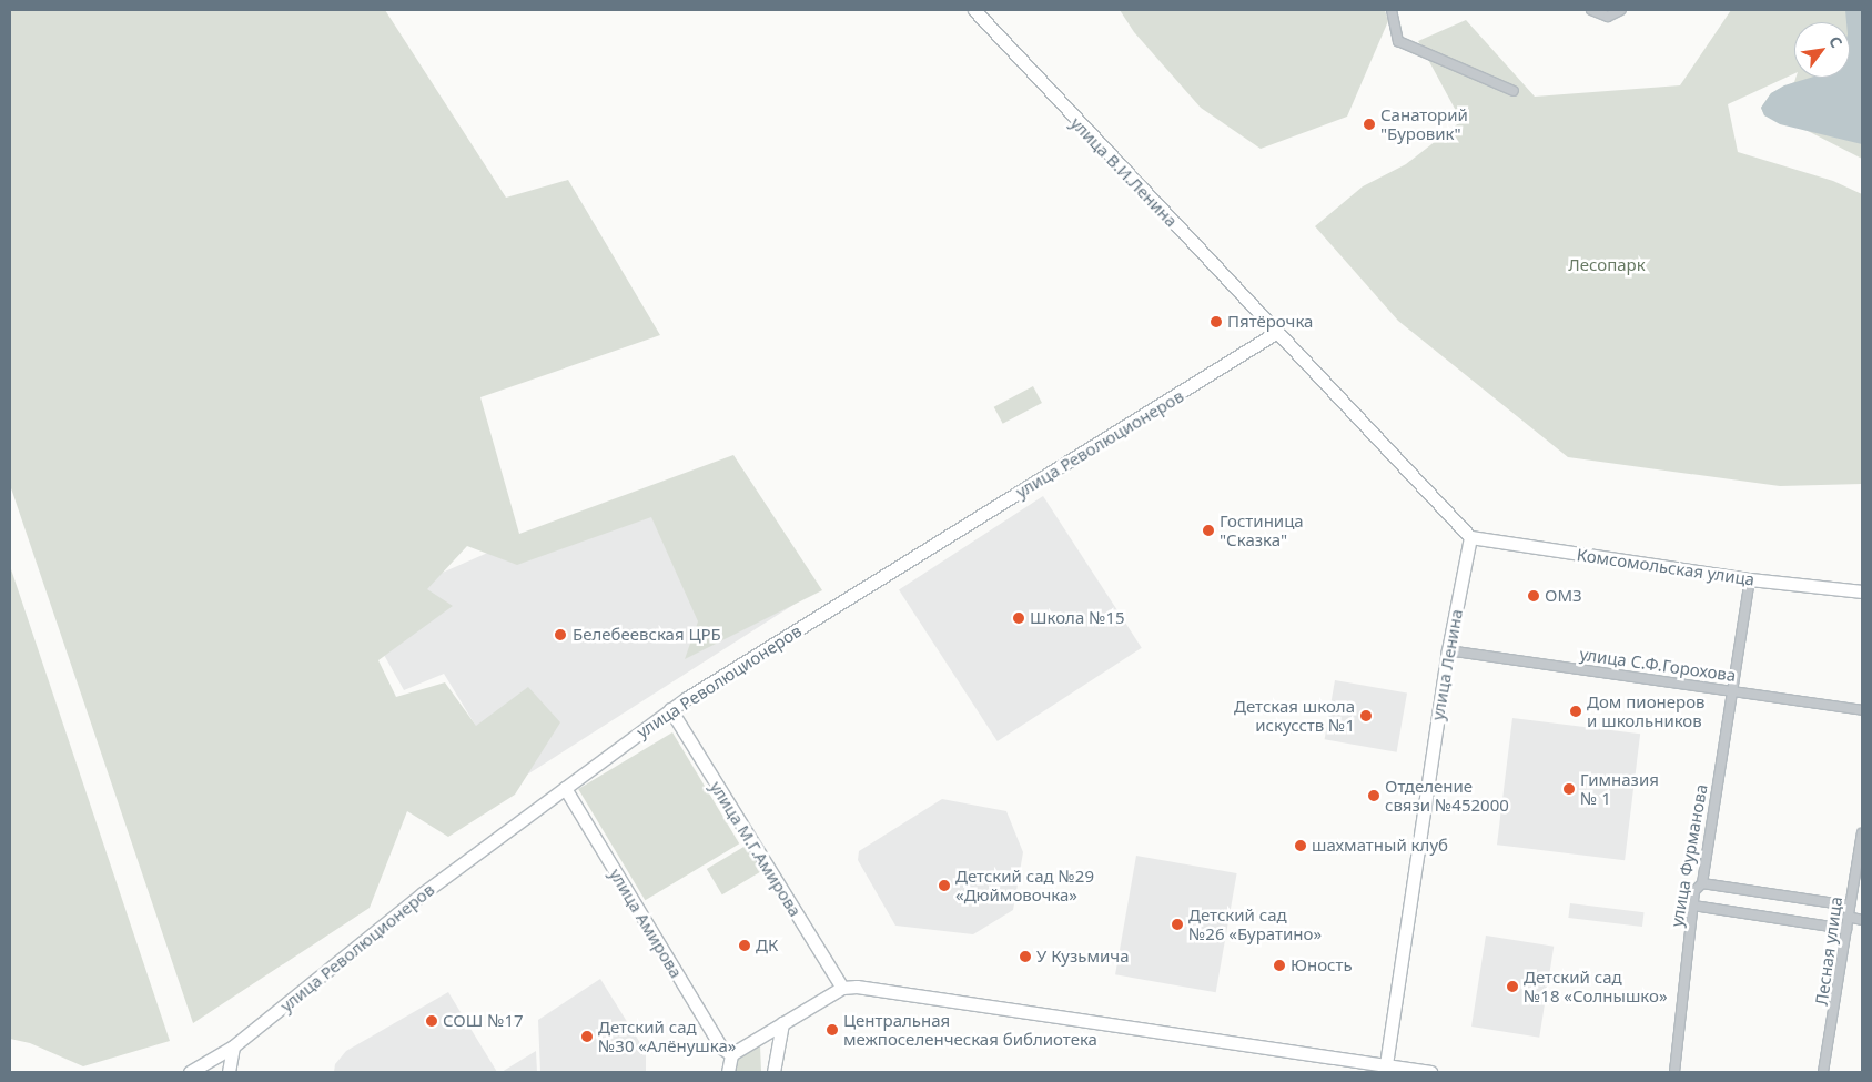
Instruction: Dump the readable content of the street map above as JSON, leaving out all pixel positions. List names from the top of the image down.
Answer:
{
  "streets": {
    "main road": [
      "улица В.И.Ленина",
      "улица Революционеров",
      "Комсомольская улица",
      "улица Ленина",
      "улица М.Г.Амирова",
      "улица Амирова"
    ],
    "street": ["улица С.Ф.Горохова", "улица Фурманова", "Лесная улица"]
  },
  "crossings": [
    ["улица В.И.Ленина", "улица Революционеров"],
    ["улица Революционеров", "улица М.Г.Амирова"],
    ["улица Революционеров", "улица Амирова"],
    ["Комсомольская улица", "улица Ленина"],
    ["Комсомольская улица", "улица Фурманова"],
    ["улица Ленина", "улица С.Ф.Горохова"],
    ["улица С.Ф.Горохова", "улица Фурманова"]
  ],
  "parks": ["Лесопарк"],
  "places": [
    "Санаторий \"Буровик\"",
    "Пятёрочка",
    "Гостиница \"Сказка\"",
    "ОМЗ",
    "Школа №15",
    "Белебеевская ЦРБ",
    "Дом пионеров и школьников",
    "Детская школа искусств №1",
    "Гимназия № 1",
    "Отделение связи №452000",
    "шахматный клуб",
    "Детский сад №29 «Дюймовочка»",
    "Детский сад №26 «Буратино»",
    "ДК",
    "У Кузьмича",
    "Юность",
    "Детский сад №18 «Солнышко»",
    "СОШ №17",
    "Центральная межпоселенческая библиотека",
    "Детский сад №30 «Алёнушка»"
  ],
  "north": "top right"
}
